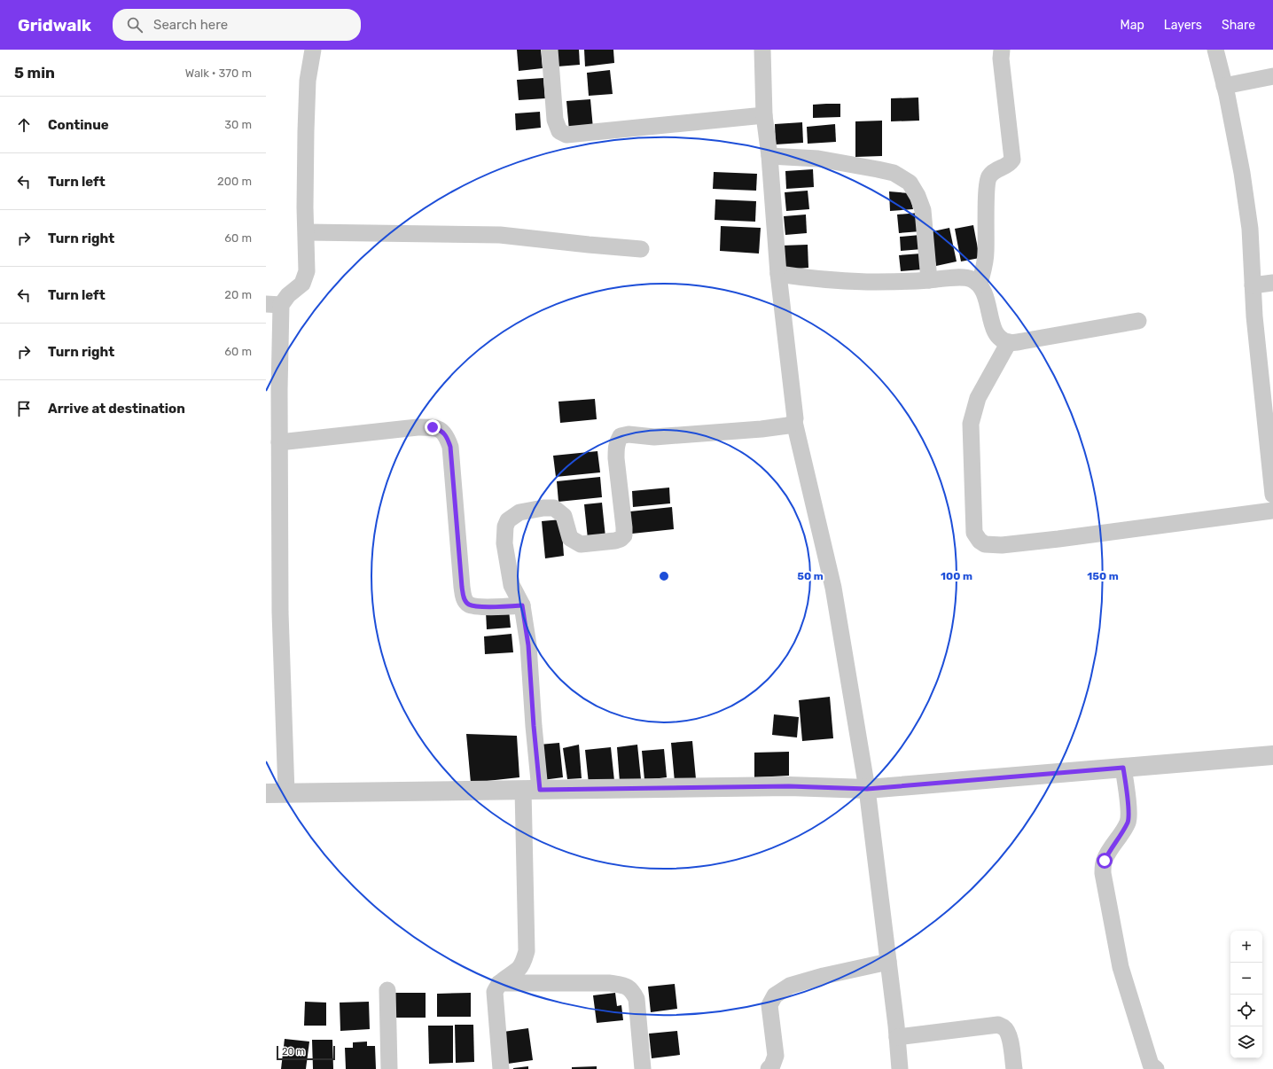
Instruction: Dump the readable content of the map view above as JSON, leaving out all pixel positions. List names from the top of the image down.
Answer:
{
  "scale_bar": "20 m",
  "page": {
    "header": "Gridwalk",
    "search": "Search here",
    "nav": ["Map", "Layers", "Share"],
    "heading": ["5 min", "Walk · 370 m"],
    "list": [
      ["Continue", "30 m"],
      ["Turn left", "200 m"],
      ["Turn right", "60 m"],
      ["Turn left", "20 m"],
      ["Turn right", "60 m"],
      "Arrive at destination"
    ],
    "map_buttons": ["+", "−"],
    "scale": "20 m"
  },
  "rings": ["50 m", "100 m", "150 m"]
}
